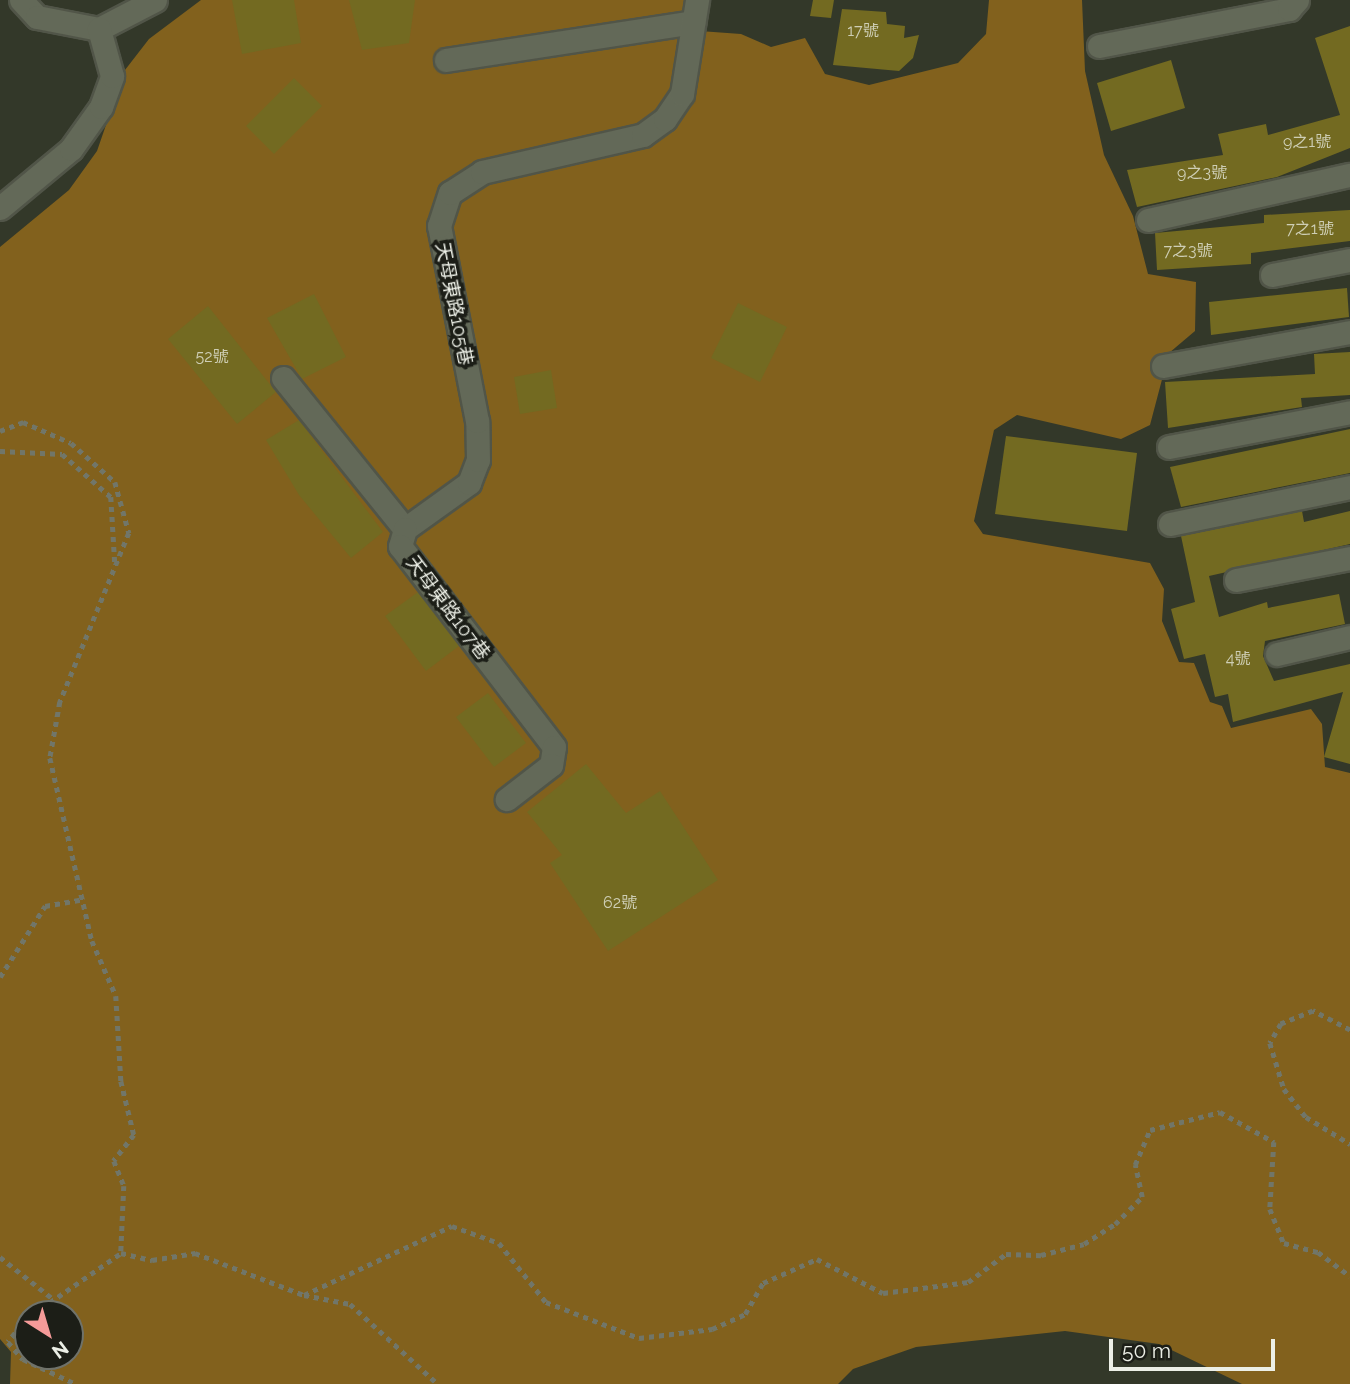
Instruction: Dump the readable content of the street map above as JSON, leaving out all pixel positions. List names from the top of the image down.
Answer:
{
  "streets": {
    "street": ["天母東路105巷", "天母東路107巷"]
  },
  "crossings": [
    ["天母東路105巷", "天母東路107巷"]
  ],
  "house_numbers": [
    "17號",
    "9之1號",
    "9之3號",
    "7之1號",
    "7之3號",
    "52號",
    "4號",
    "62號"
  ],
  "scale_bar": "50 m",
  "north": "bottom right"
}
